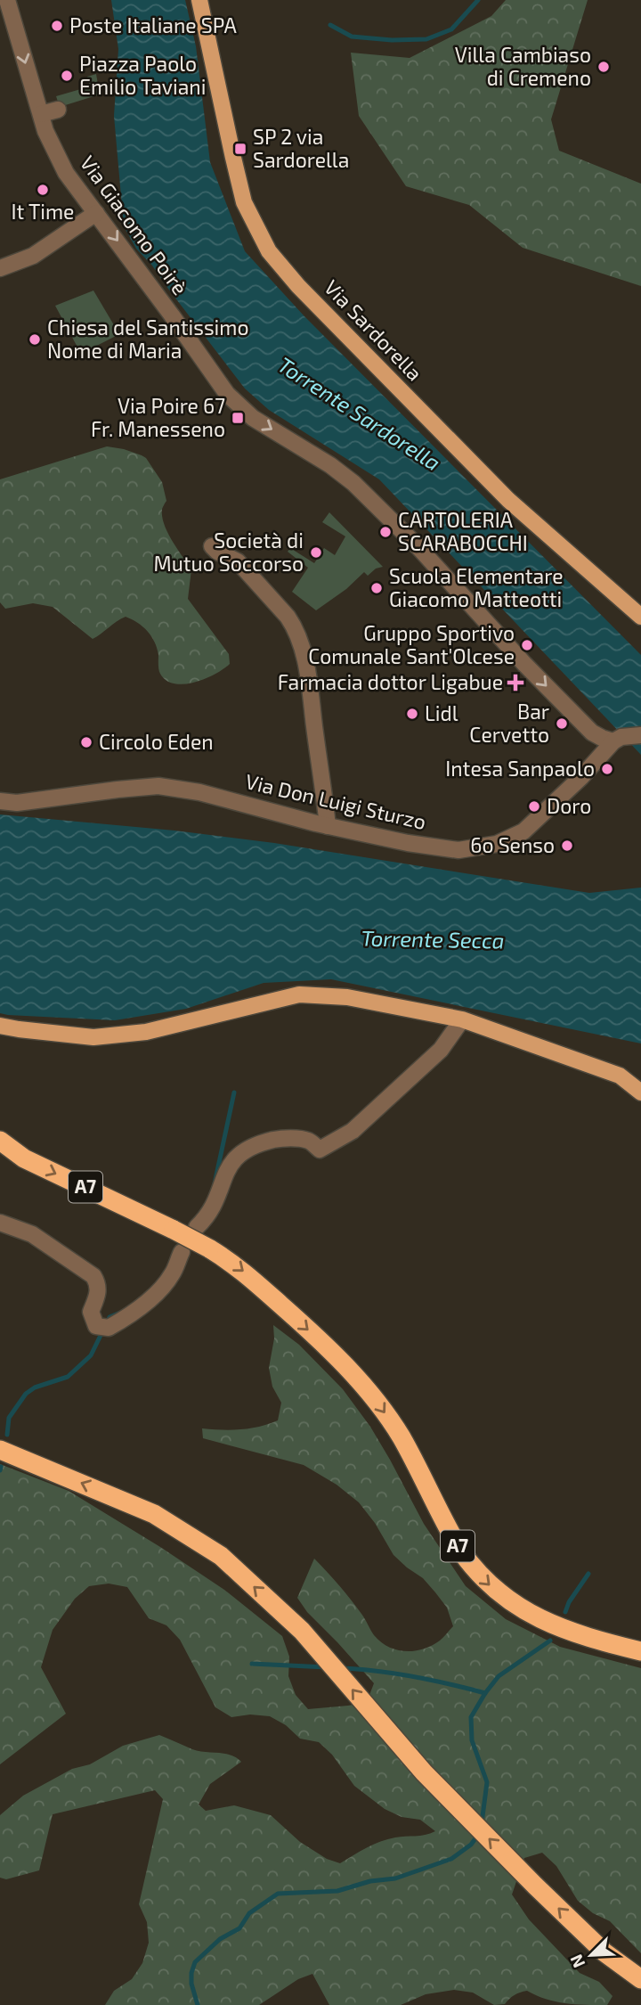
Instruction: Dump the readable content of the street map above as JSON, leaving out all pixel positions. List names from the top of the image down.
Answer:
{
  "streets": {
    "highway": ["A7"],
    "main road": ["Via Sardorella"],
    "street": ["Via Giacomo Poirè", "Via Don Luigi Sturzo"]
  },
  "crossings": [
    ["Via Giacomo Poirè", "Via Don Luigi Sturzo"]
  ],
  "one_way": ["Via Giacomo Poirè"],
  "water": ["Torrente Sardorella", "Torrente Secca"],
  "places": {
    "other": [
      "Poste Italiane SPA",
      "Villa Cambiaso di Cremeno",
      "Piazza Paolo Emilio Taviani",
      "It Time",
      "Chiesa del Santissimo Nome di Maria",
      "CARTOLERIA SCARABOCCHI",
      "Società di Mutuo Soccorso",
      "Scuola Elementare Giacomo Matteotti",
      "Gruppo Sportivo Comunale Sant'Olcese",
      "Lidl",
      "Bar Cervetto",
      "Circolo Eden",
      "Intesa Sanpaolo",
      "Doro",
      "6o Senso"
    ],
    "transit": ["SP 2 via Sardorella", "Via Poire 67 Fr. Manesseno"],
    "health": ["Farmacia dottor Ligabue"]
  },
  "north": "bottom left"
}
